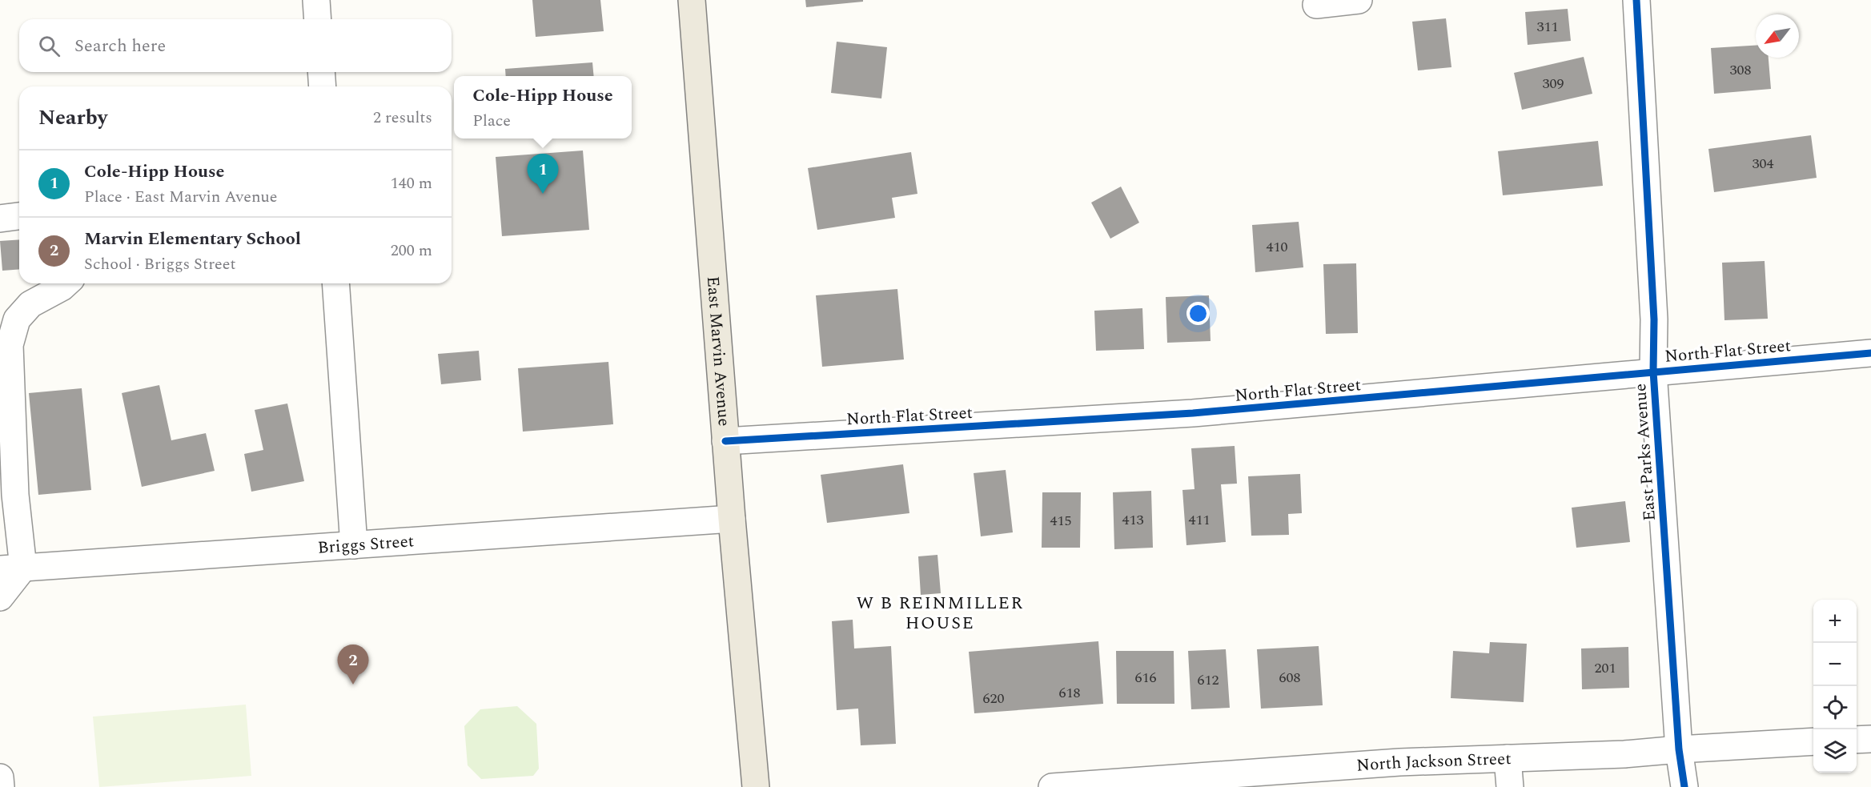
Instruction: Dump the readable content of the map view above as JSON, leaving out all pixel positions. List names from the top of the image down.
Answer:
{
  "streets": {
    "main road": ["East Marvin Avenue"],
    "street": [
      "North Flat Street",
      "East Parks Avenue",
      "Briggs Street",
      "North Jackson Street"
    ]
  },
  "crossings": [
    ["East Marvin Avenue", "North Flat Street"],
    ["East Marvin Avenue", "Briggs Street"],
    ["North Flat Street", "East Parks Avenue"],
    ["East Parks Avenue", "North Jackson Street"]
  ],
  "districts": ["W B REINMILLER HOUSE"],
  "house_numbers": [
    "311",
    "308",
    "309",
    "304",
    "410",
    "413",
    "411",
    "415",
    "201",
    "616",
    "608",
    "612",
    "618",
    "620"
  ],
  "north": "bottom left",
  "page": {
    "search": "Search here",
    "popup": ["Cole-Hipp House", "Place"],
    "heading": ["Nearby", "2 results"],
    "list": [
      {
        "mark": "1",
        "name": "Cole-Hipp House",
        "note": "Place · East Marvin Avenue",
        "value": "140 m"
      },
      {
        "mark": "2",
        "name": "Marvin Elementary School",
        "note": "School · Briggs Street",
        "value": "200 m"
      }
    ],
    "pins": ["1", "2"],
    "map_buttons": ["+", "−"]
  }
}
